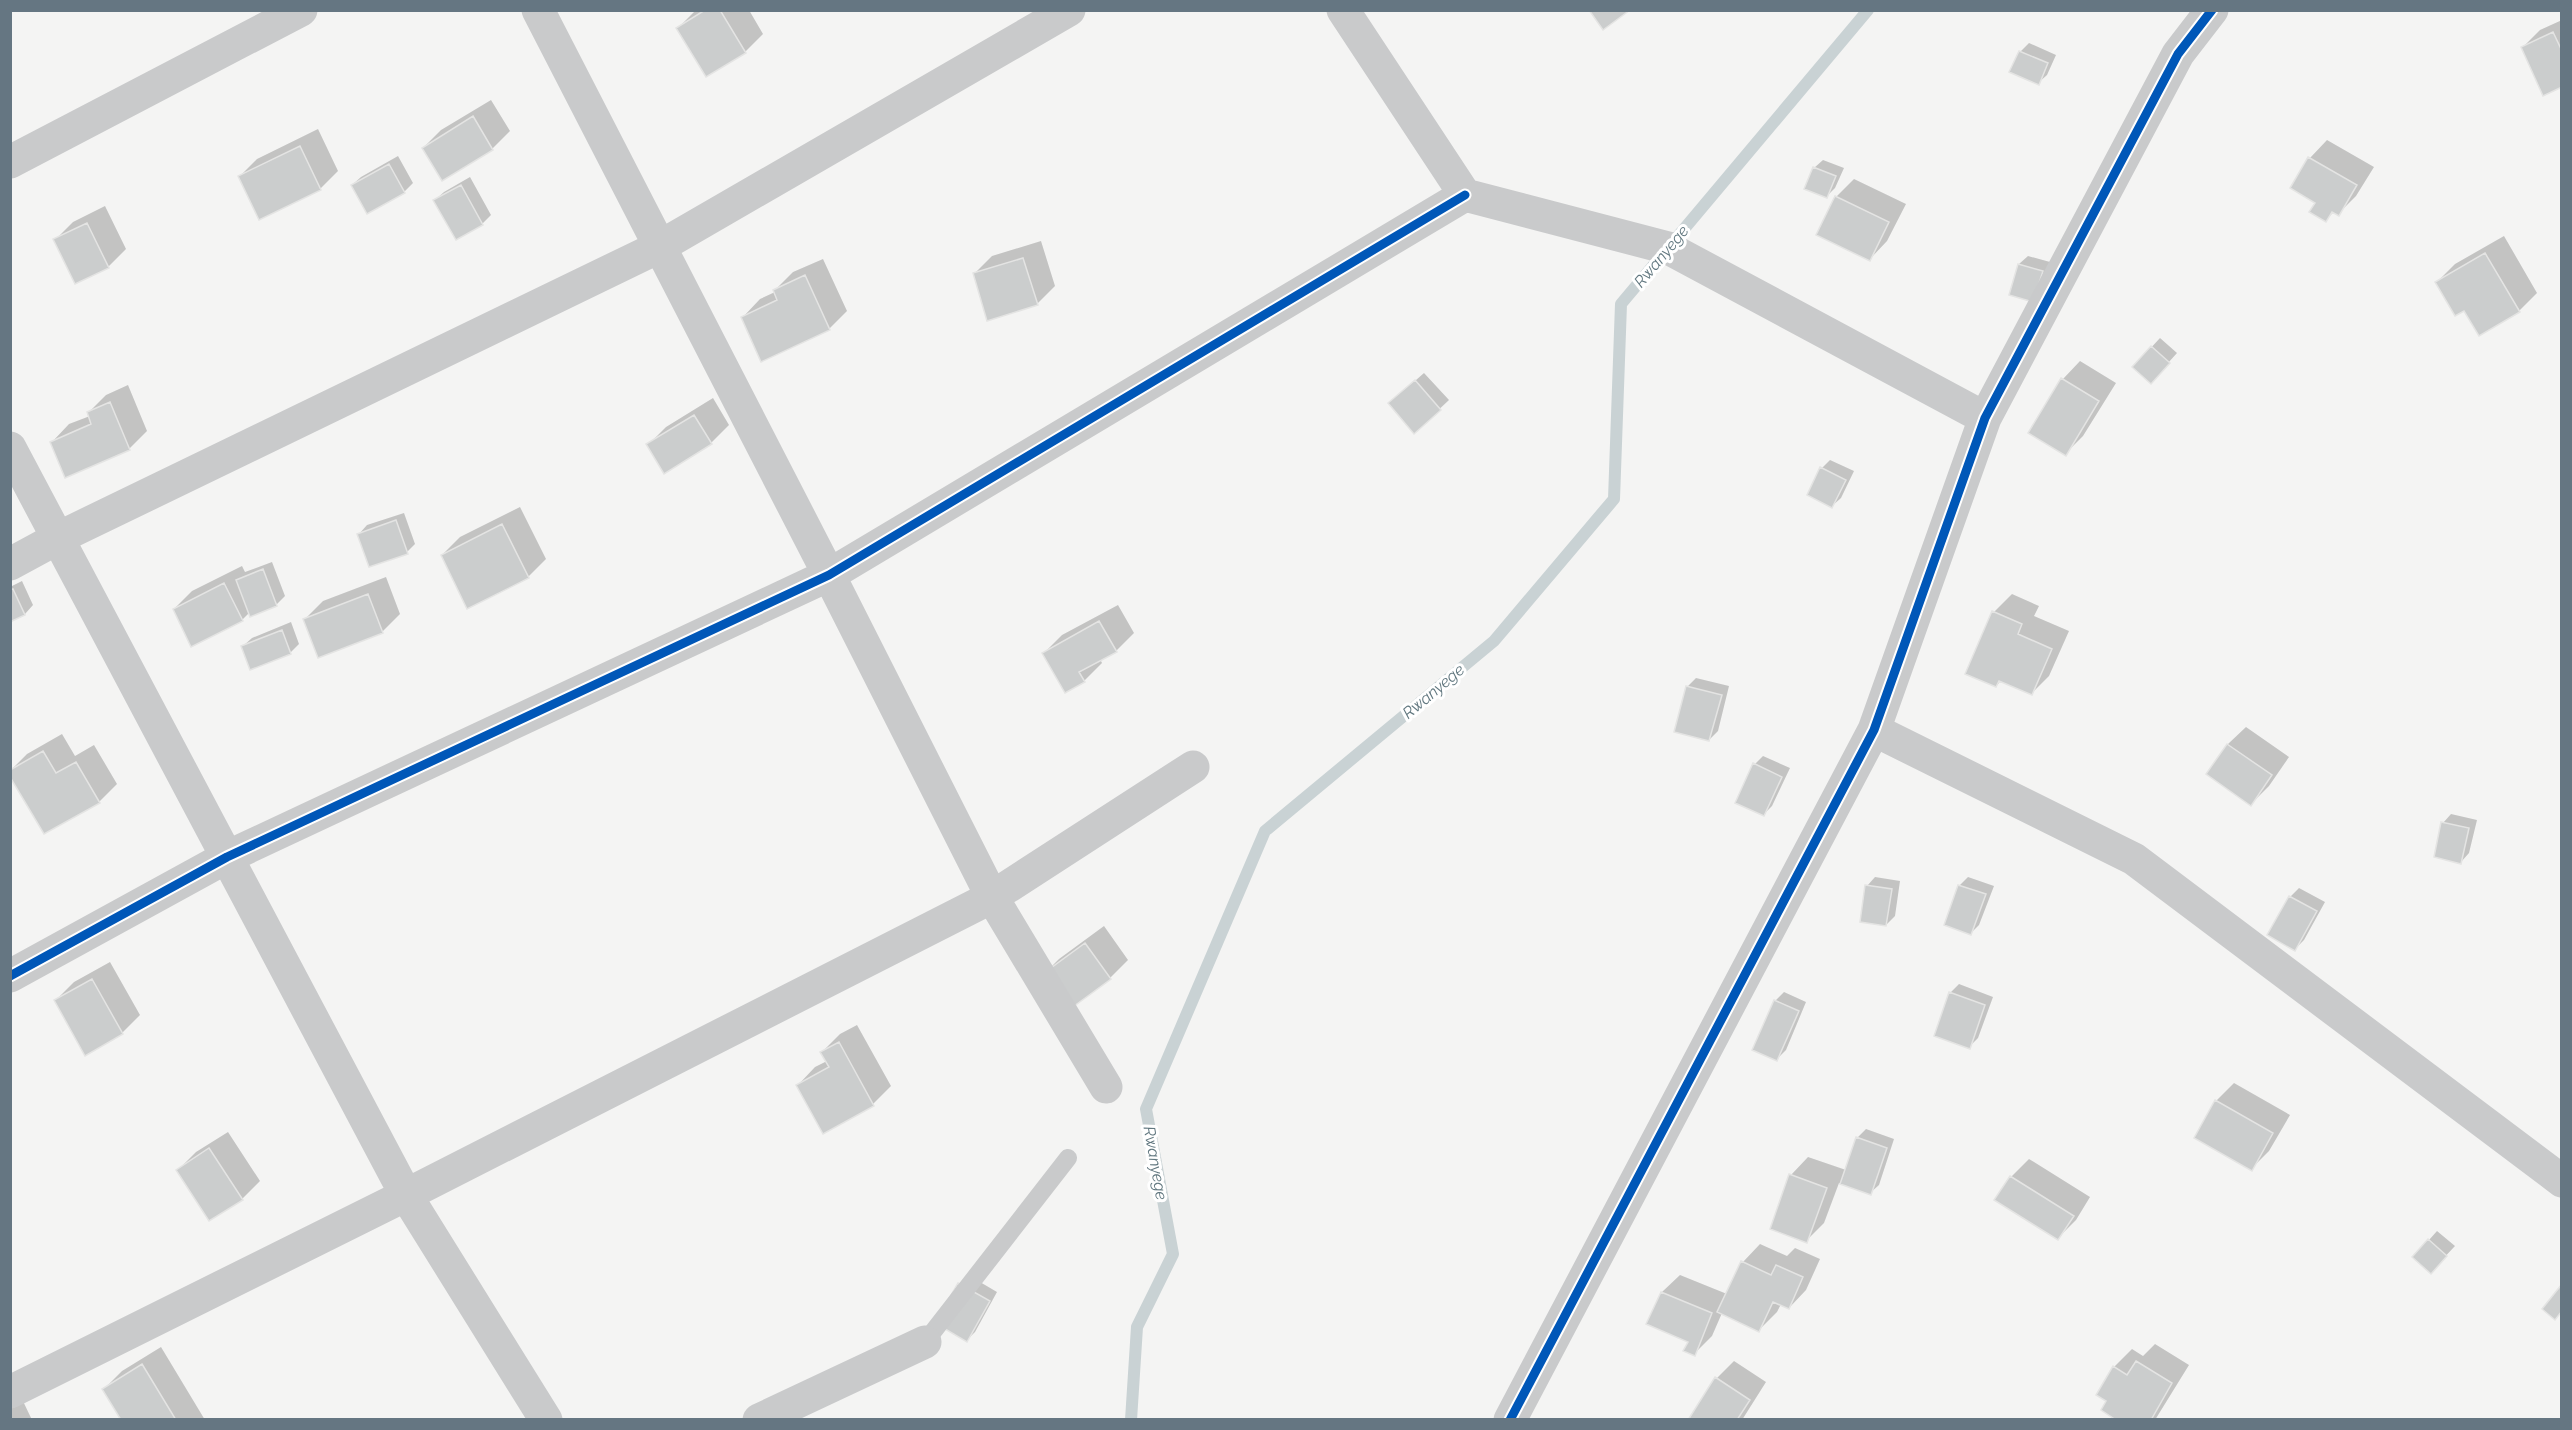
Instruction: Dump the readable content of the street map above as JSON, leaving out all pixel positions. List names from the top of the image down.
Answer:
{
  "water": ["Rwanyege"]
}
